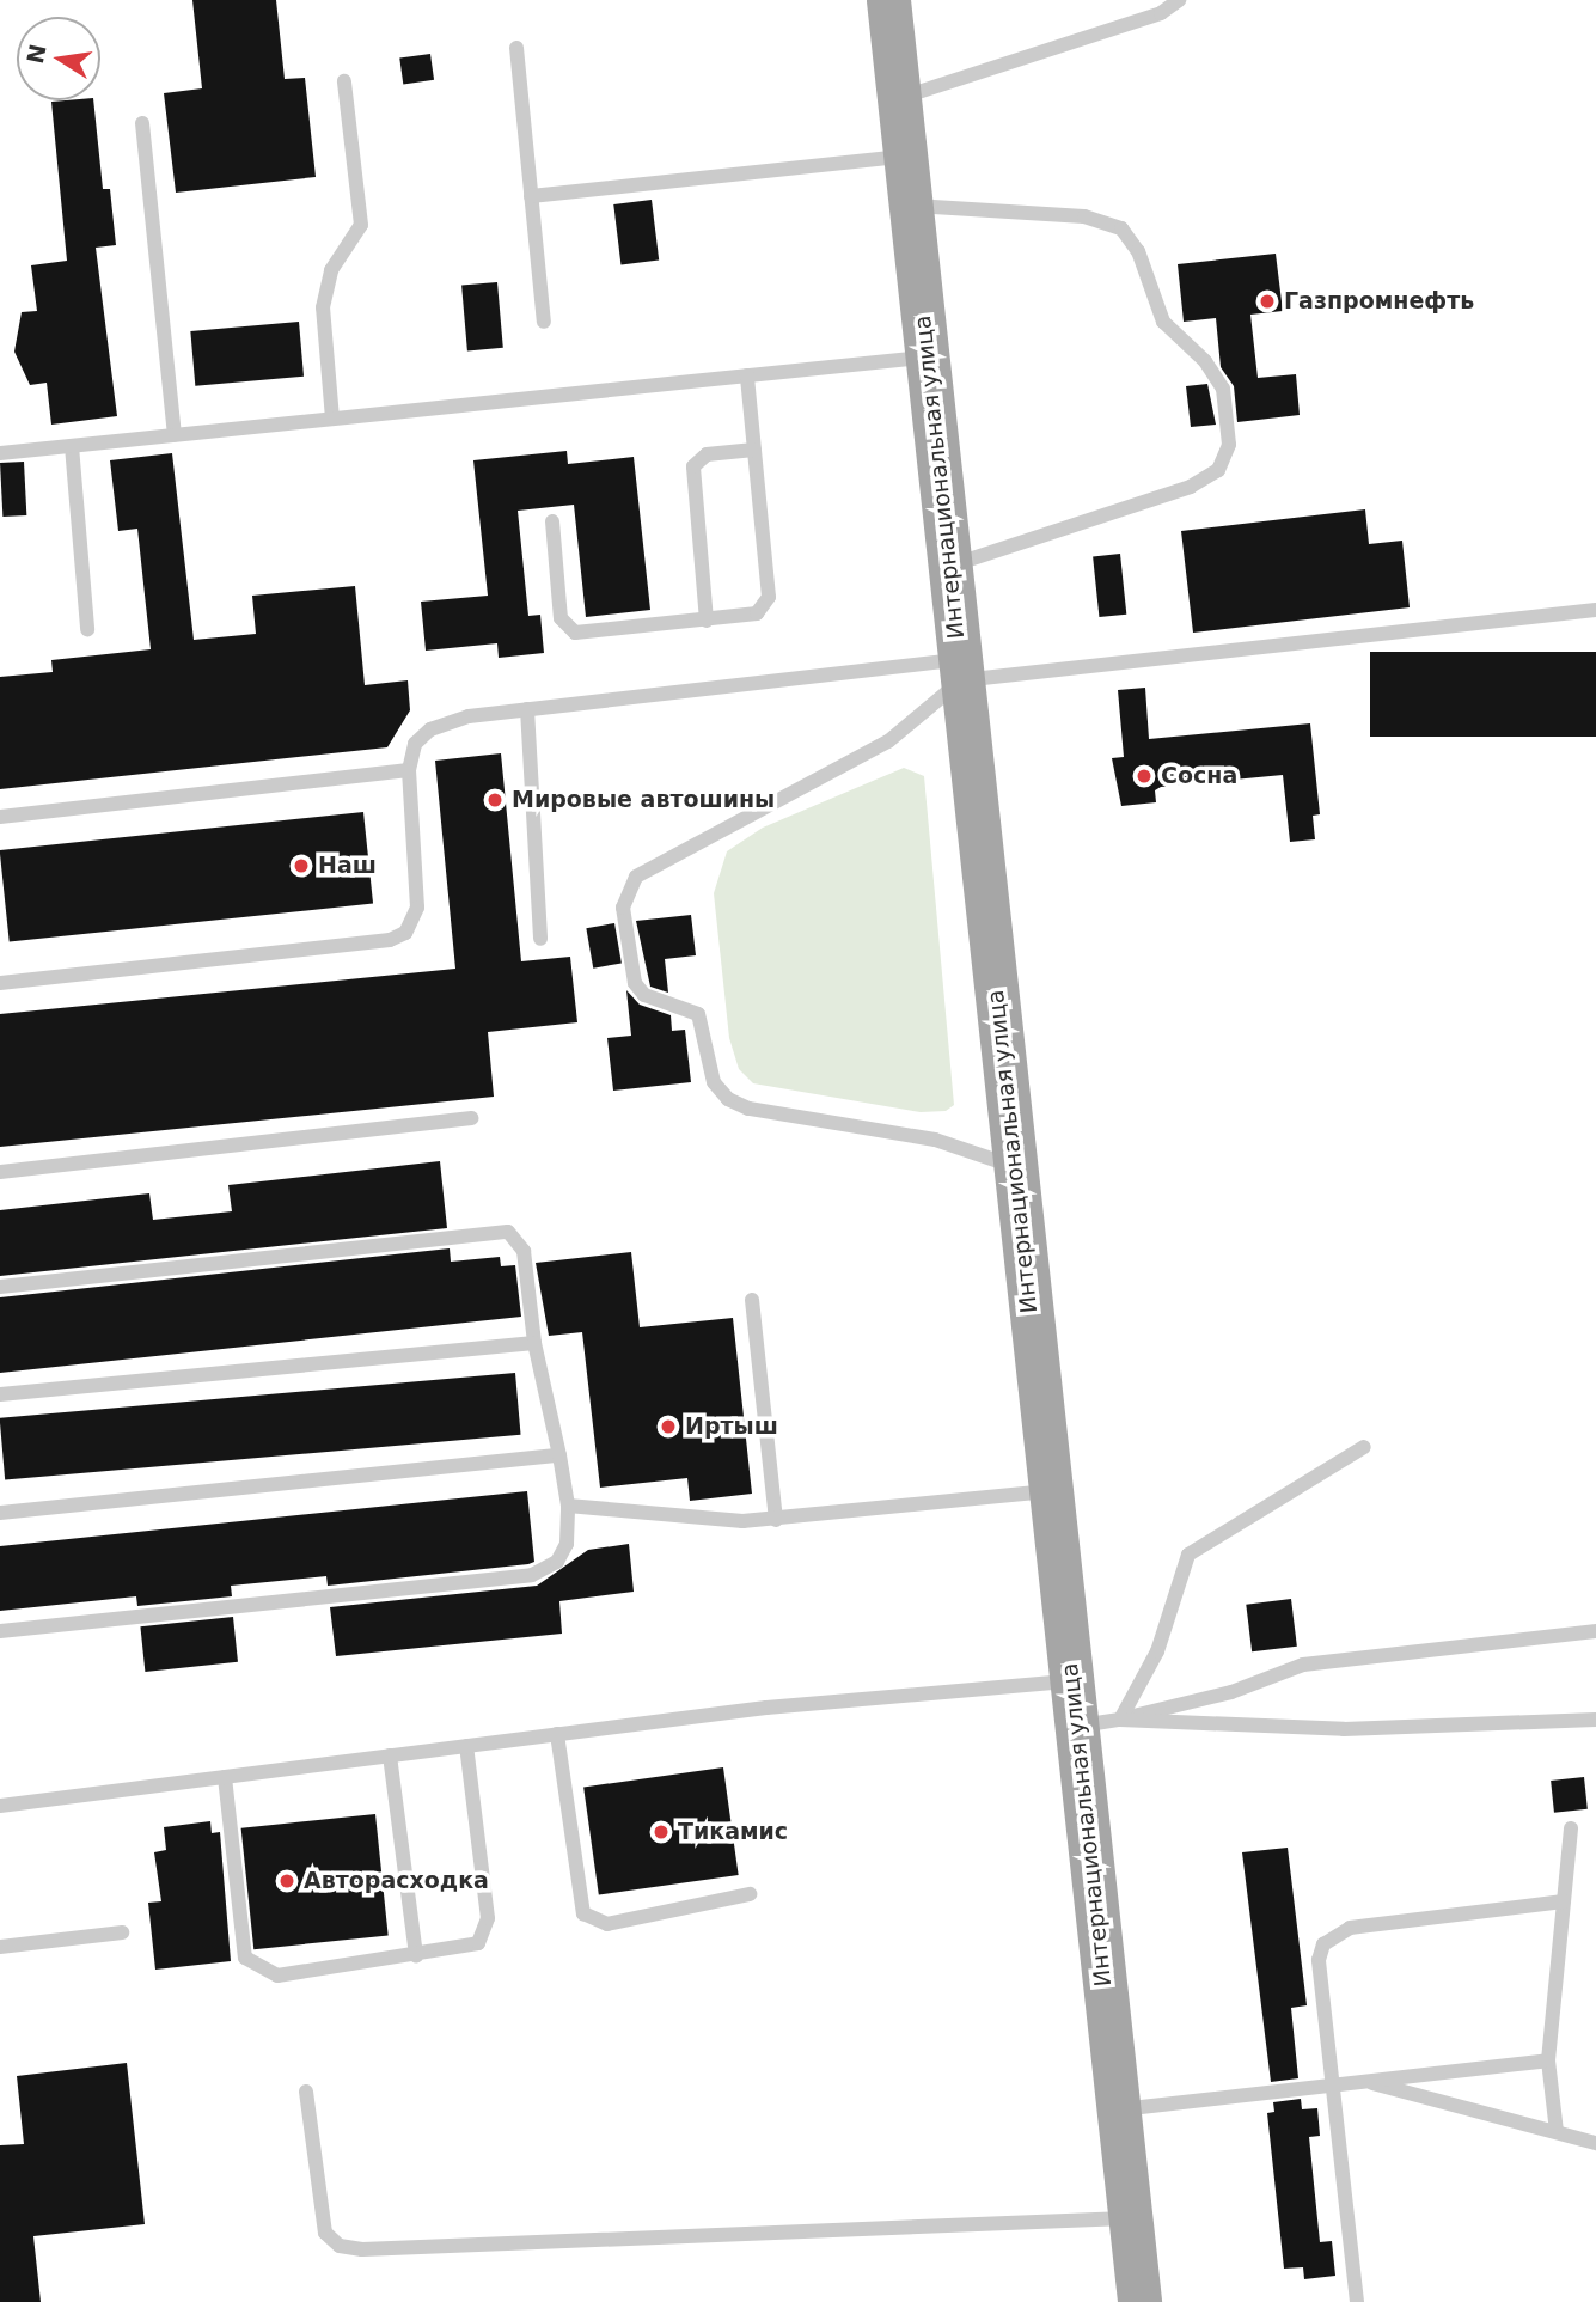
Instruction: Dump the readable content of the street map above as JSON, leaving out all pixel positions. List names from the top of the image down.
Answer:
{
  "streets": {
    "main road": ["Интернациональная улица"]
  },
  "places": [
    "Газпромнефть",
    "Сосна",
    "Мировые автошины",
    "Наш",
    "Иртыш",
    "Тикамис",
    "Авторасходка"
  ],
  "north": "left"
}
